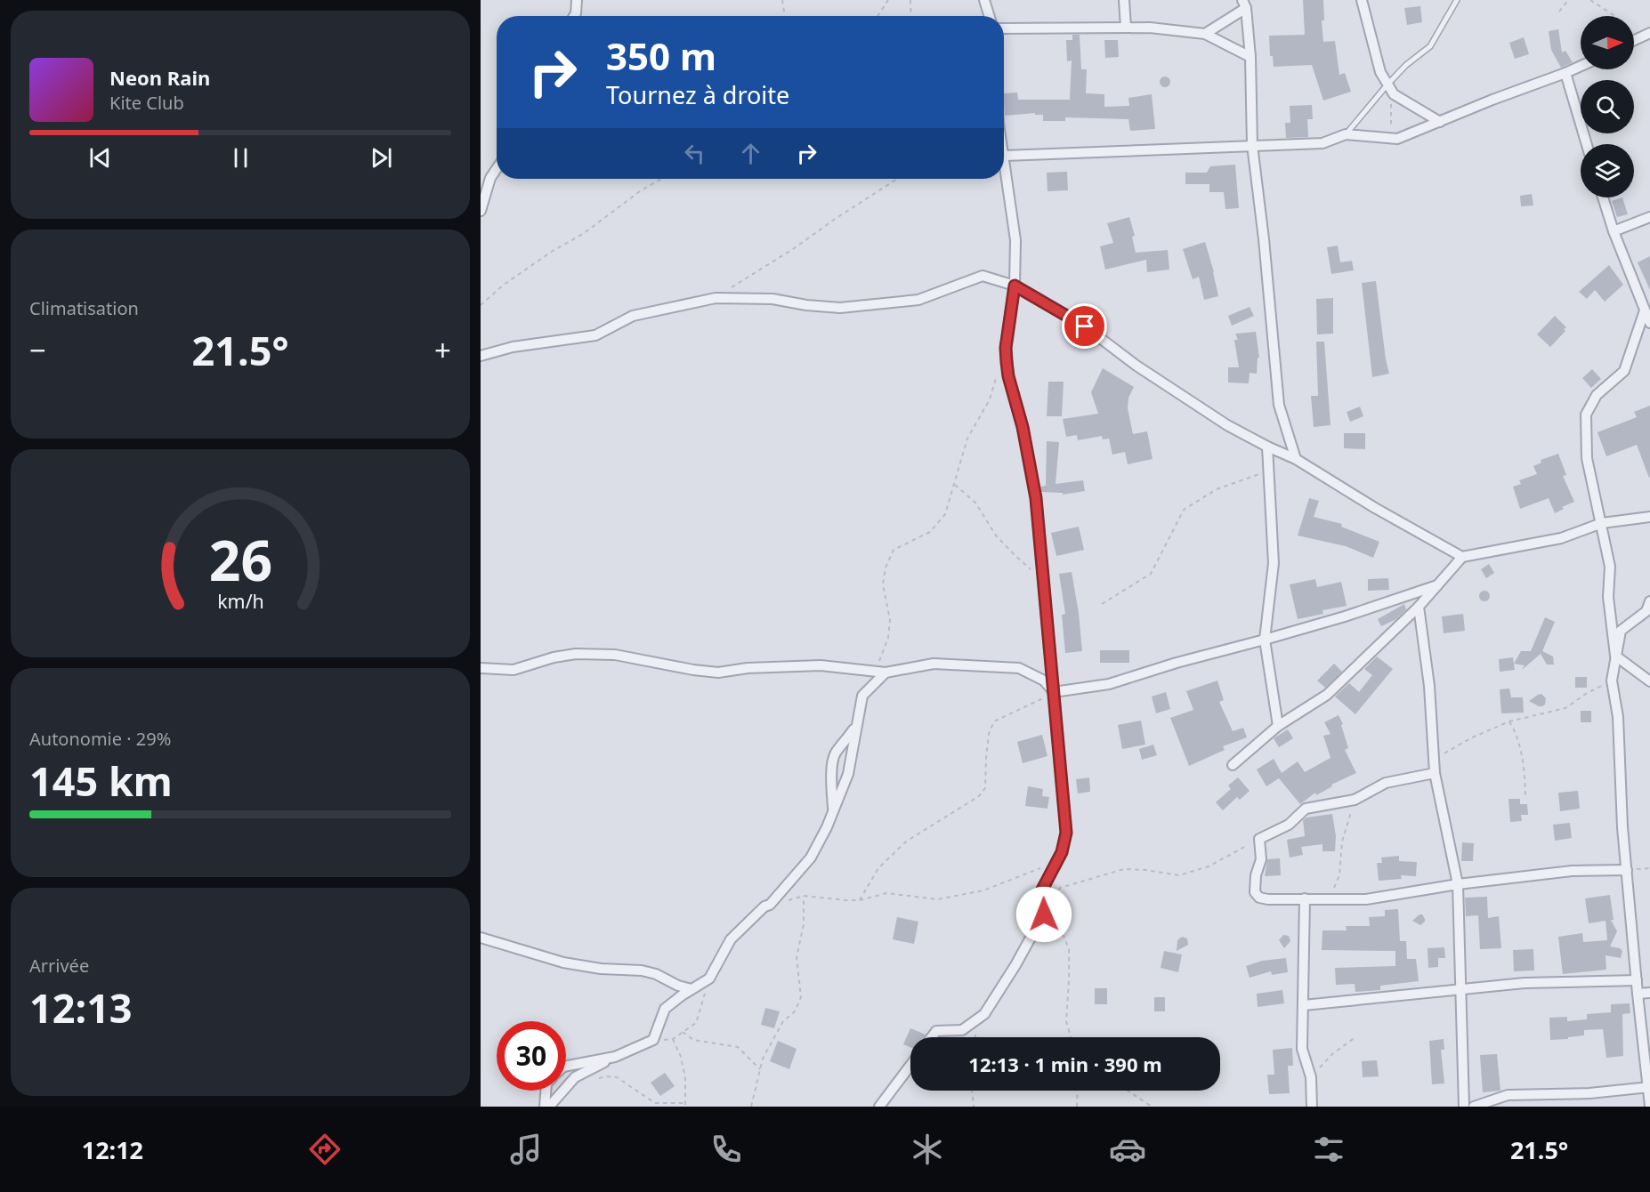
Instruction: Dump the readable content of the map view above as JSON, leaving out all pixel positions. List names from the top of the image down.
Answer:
{
  "north": "right",
  "page": {
    "turn": ["350 m", "Tournez à droite"],
    "song": ["Neon Rain", "Kite Club"],
    "tile": [
      "Climatisation",
      ["Autonomie · 29%", "145 km"],
      ["Arrivée", "12:13"]
    ],
    "heat": ["−", "21.5°", "+"],
    "limit": "30",
    "trip": "12:13 · 1 min · 390 m",
    "tabs": ["12:12", "21.5°"],
    "gauge": ["26", "km/h"]
  }
}
